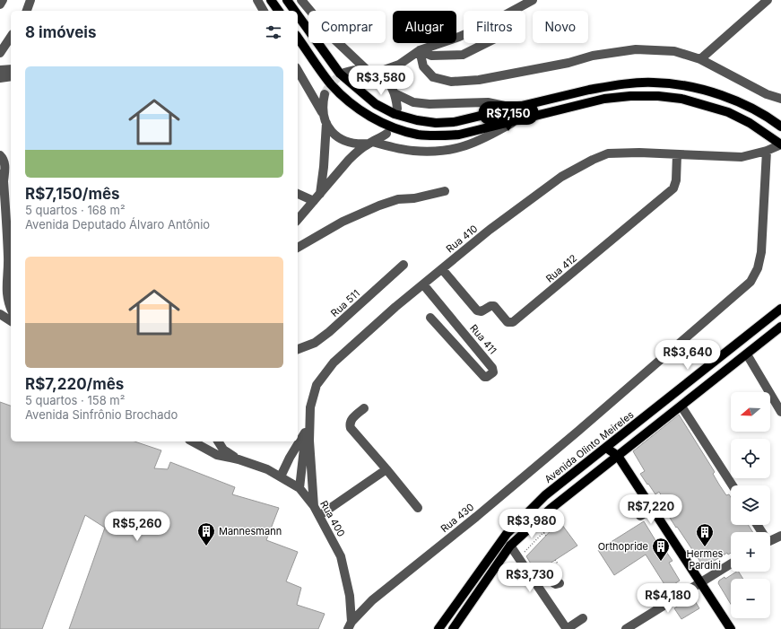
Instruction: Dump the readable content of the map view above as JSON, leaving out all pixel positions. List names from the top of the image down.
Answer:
{
  "streets": {
    "main road": ["Avenida Olinto Meireles"],
    "street": [
      "Rua 410",
      "Rua 412",
      "Rua 511",
      "Rua 411",
      "Rua 430",
      "Rua 400"
    ]
  },
  "crossings": [
    ["Rua 410", "Rua 412"],
    ["Rua 410", "Rua 411"],
    ["Rua 410", "Rua 430"],
    ["Rua 410", "Rua 400"],
    ["Rua 430", "Rua 400"]
  ],
  "places": {
    "building": ["Mannesmann", "Hermes Pardini", "Orthopride"]
  },
  "north": "left",
  "page": {
    "chip": [
      "Comprar",
      "Alugar",
      "Filtros",
      "Novo"
    ],
    "heading": "8 imóveis",
    "list": [
      {
        "name": "R$7,150/mês",
        "note": "5 quartos · 168 m² · Avenida Deputado Álvaro Antônio"
      },
      {
        "name": "R$7,220/mês",
        "note": "5 quartos · 158 m² · Avenida Sinfrônio Brochado"
      }
    ],
    "price": [
      "R$3,580",
      "R$7,150",
      "R$3,640",
      "R$7,220",
      "R$3,980",
      "R$5,260",
      "R$3,730",
      "R$4,180"
    ],
    "map_buttons": ["+", "−"]
  }
}
